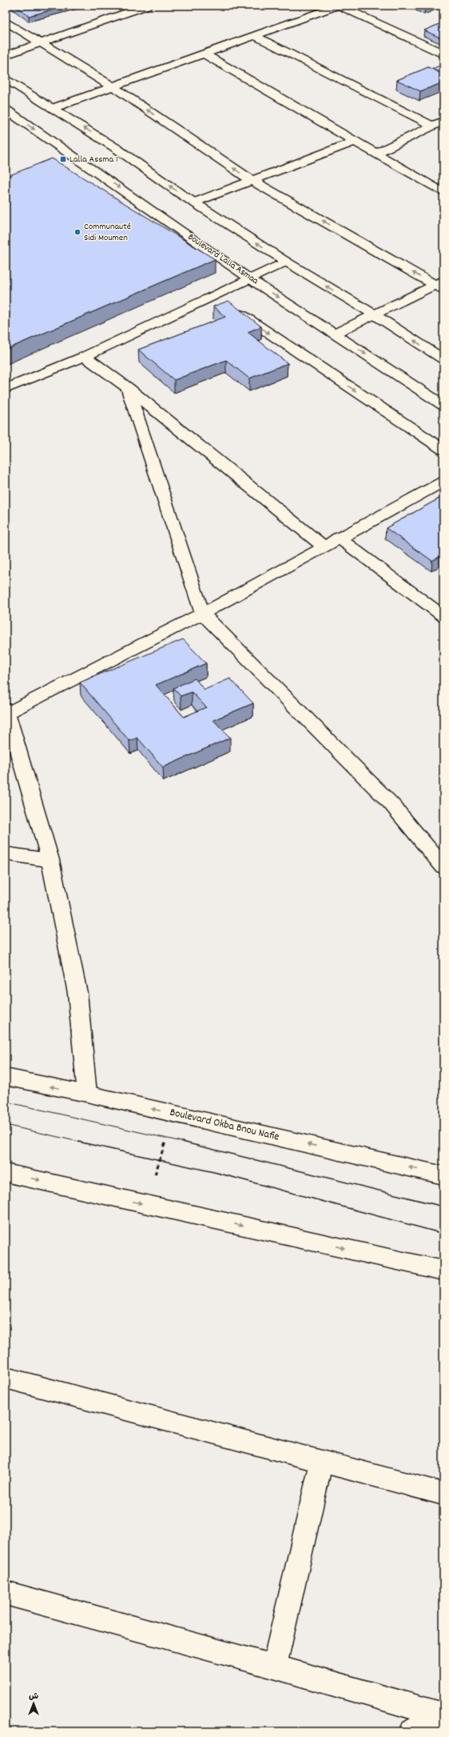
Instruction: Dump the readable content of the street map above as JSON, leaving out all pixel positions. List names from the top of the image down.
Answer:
{
  "streets": {
    "street": ["Boulevard Lalla Asmaa", "Boulevard Okba Bnou Nafie"]
  },
  "places": {
    "transit": ["Lalla Assma 1"],
    "other": ["Communauté Sidi Moumen"]
  },
  "north": "top"
}
